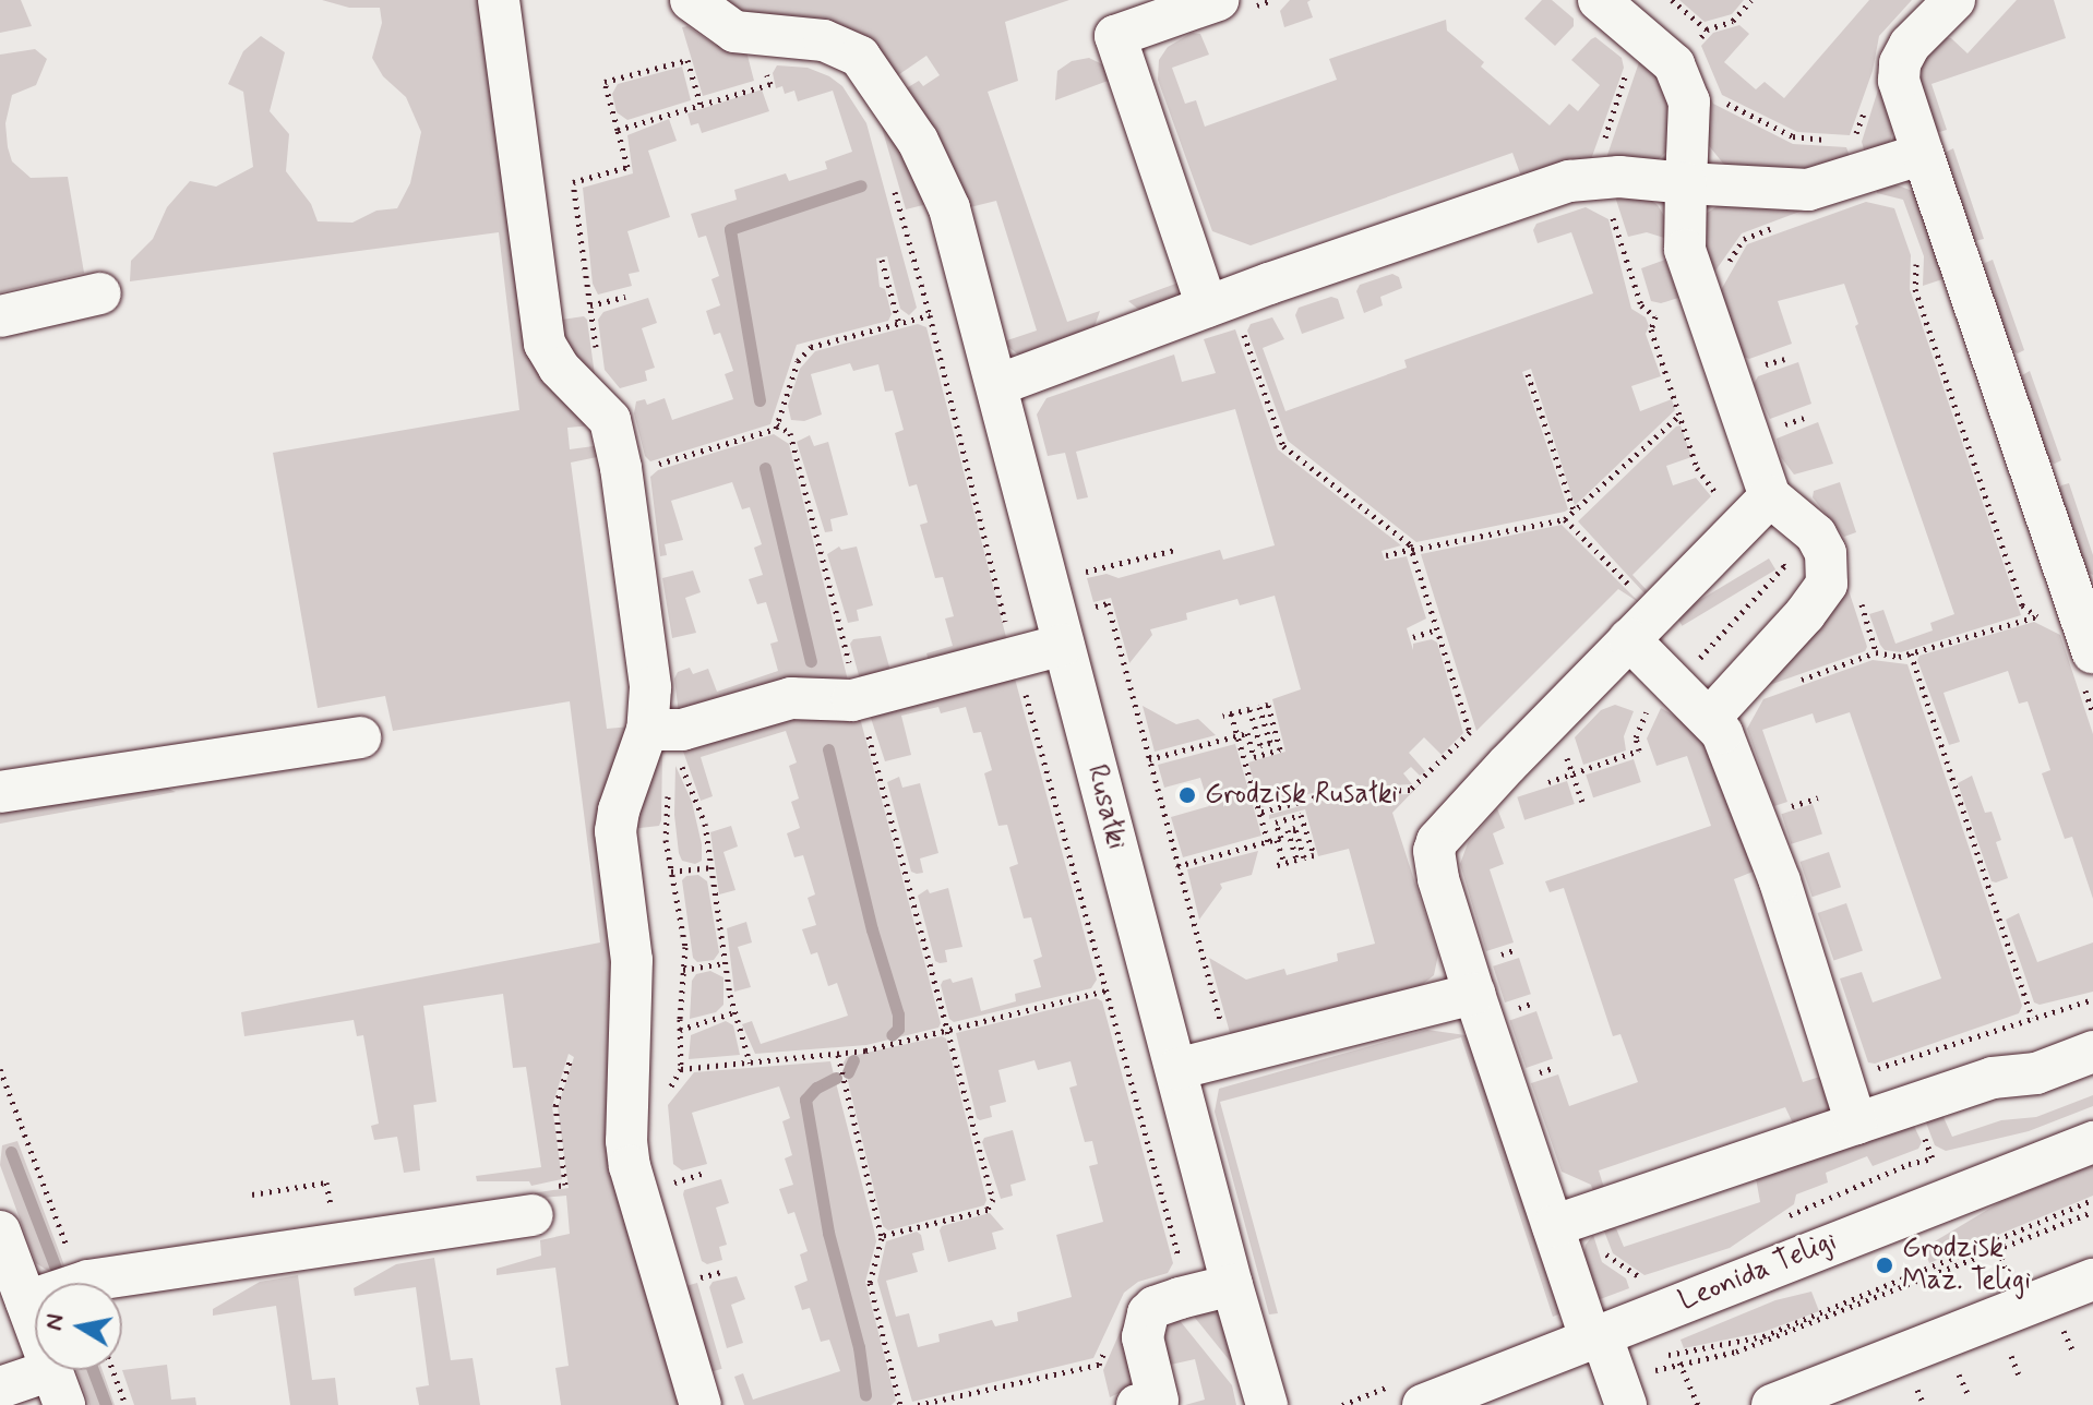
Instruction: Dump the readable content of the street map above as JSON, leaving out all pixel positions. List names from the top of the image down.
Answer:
{
  "streets": {
    "street": ["Rusałki", "Leonida Teligi"]
  },
  "places": ["Grodzisk Rusałki", "Grodzisk Maz. Teligi"],
  "north": "left"
}
